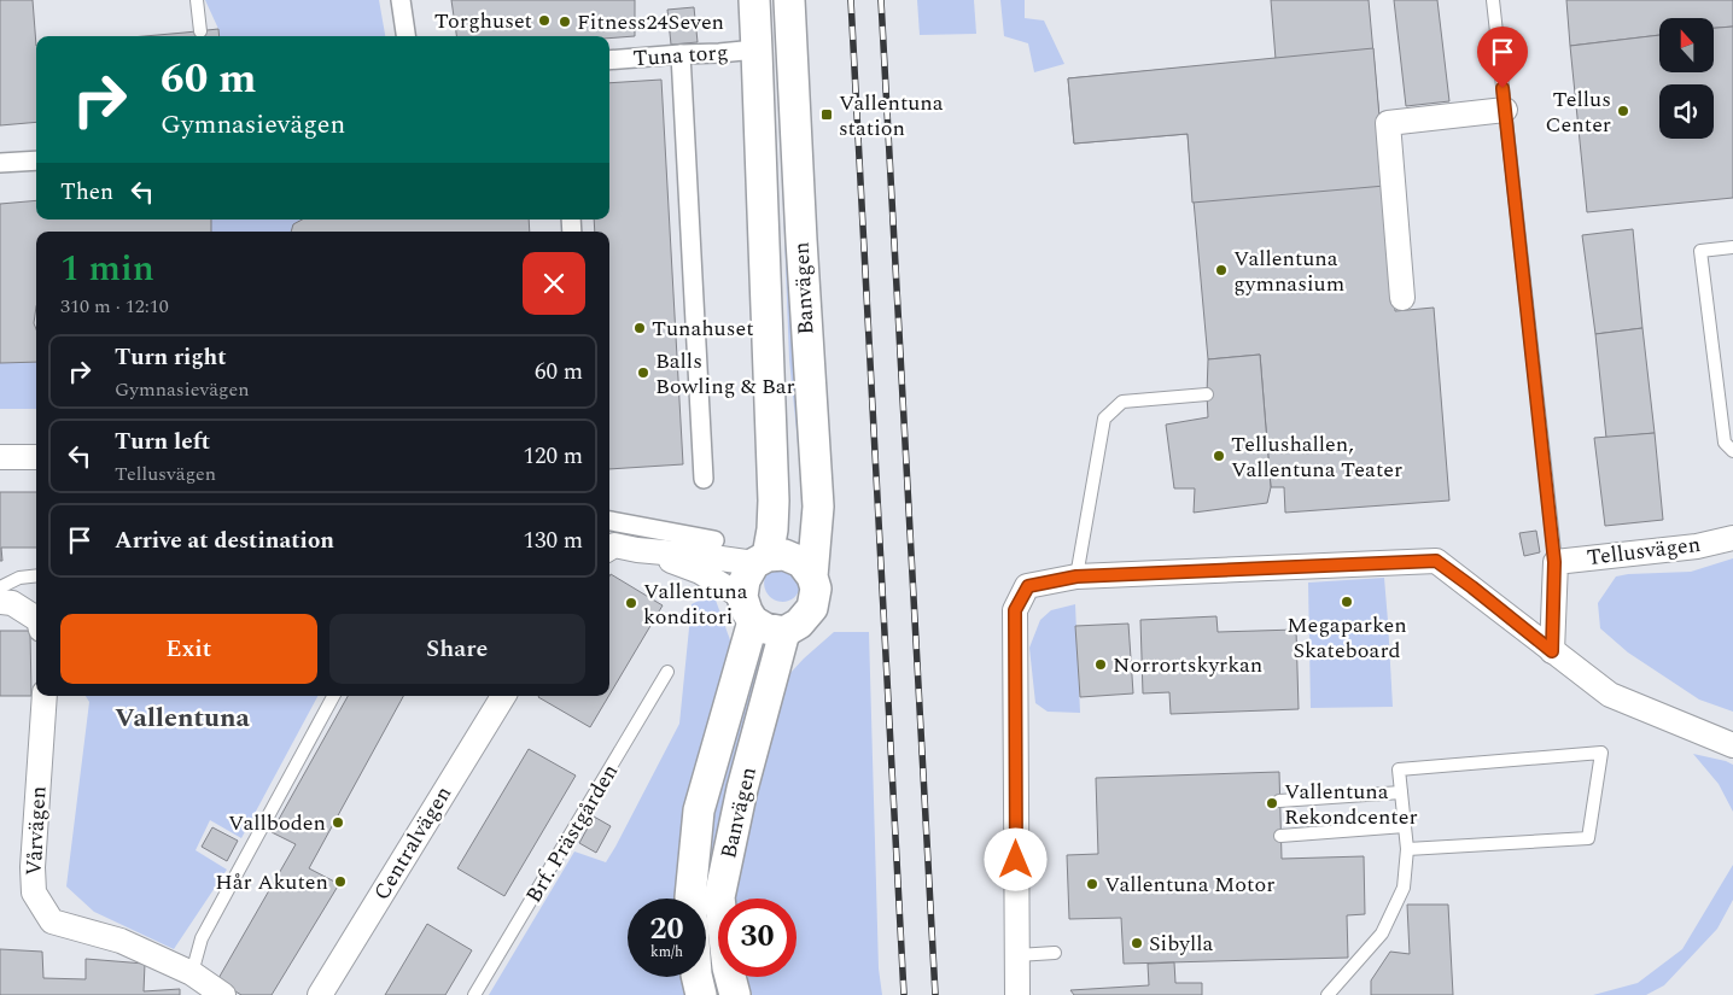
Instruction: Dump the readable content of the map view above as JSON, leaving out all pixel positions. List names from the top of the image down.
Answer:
{
  "streets": {
    "street": [
      "Tuna torg",
      "Banvägen",
      "Tellusvägen",
      "Vårvägen",
      "Centralvägen"
    ],
    "lane": ["Brf. Prästgården"]
  },
  "crossings": [
    ["Tuna torg", "Banvägen"]
  ],
  "districts": ["Vallentuna"],
  "places": {
    "other": [
      "Torghuset",
      "Fitness24Seven",
      "Tellus Center",
      "Vallentuna gymnasium",
      "Tunahuset",
      "Balls Bowling & Bar",
      "Tellushallen, Vallentuna Teater",
      "Megaparken Skateboard",
      "Vallentuna konditori",
      "Norrortskyrkan",
      "Vallentuna Rekondcenter",
      "Vallboden",
      "Hår Akuten",
      "Vallentuna Motor",
      "Sibylla"
    ],
    "transit": ["Vallentuna station"]
  },
  "north": "top",
  "page": {
    "turn": ["60 m", "Gymnasievägen"],
    "then": "Then",
    "heading": ["1 min", "310 m · 12:10"],
    "list": [
      {
        "name": "Turn right",
        "note": "Gymnasievägen",
        "value": "60 m"
      },
      {
        "name": "Turn left",
        "note": "Tellusvägen",
        "value": "120 m"
      },
      {
        "name": "Arrive at destination",
        "value": "130 m"
      }
    ],
    "buttons": ["Exit", "Share"],
    "speed": "20 km/h",
    "limit": "30"
  }
}
